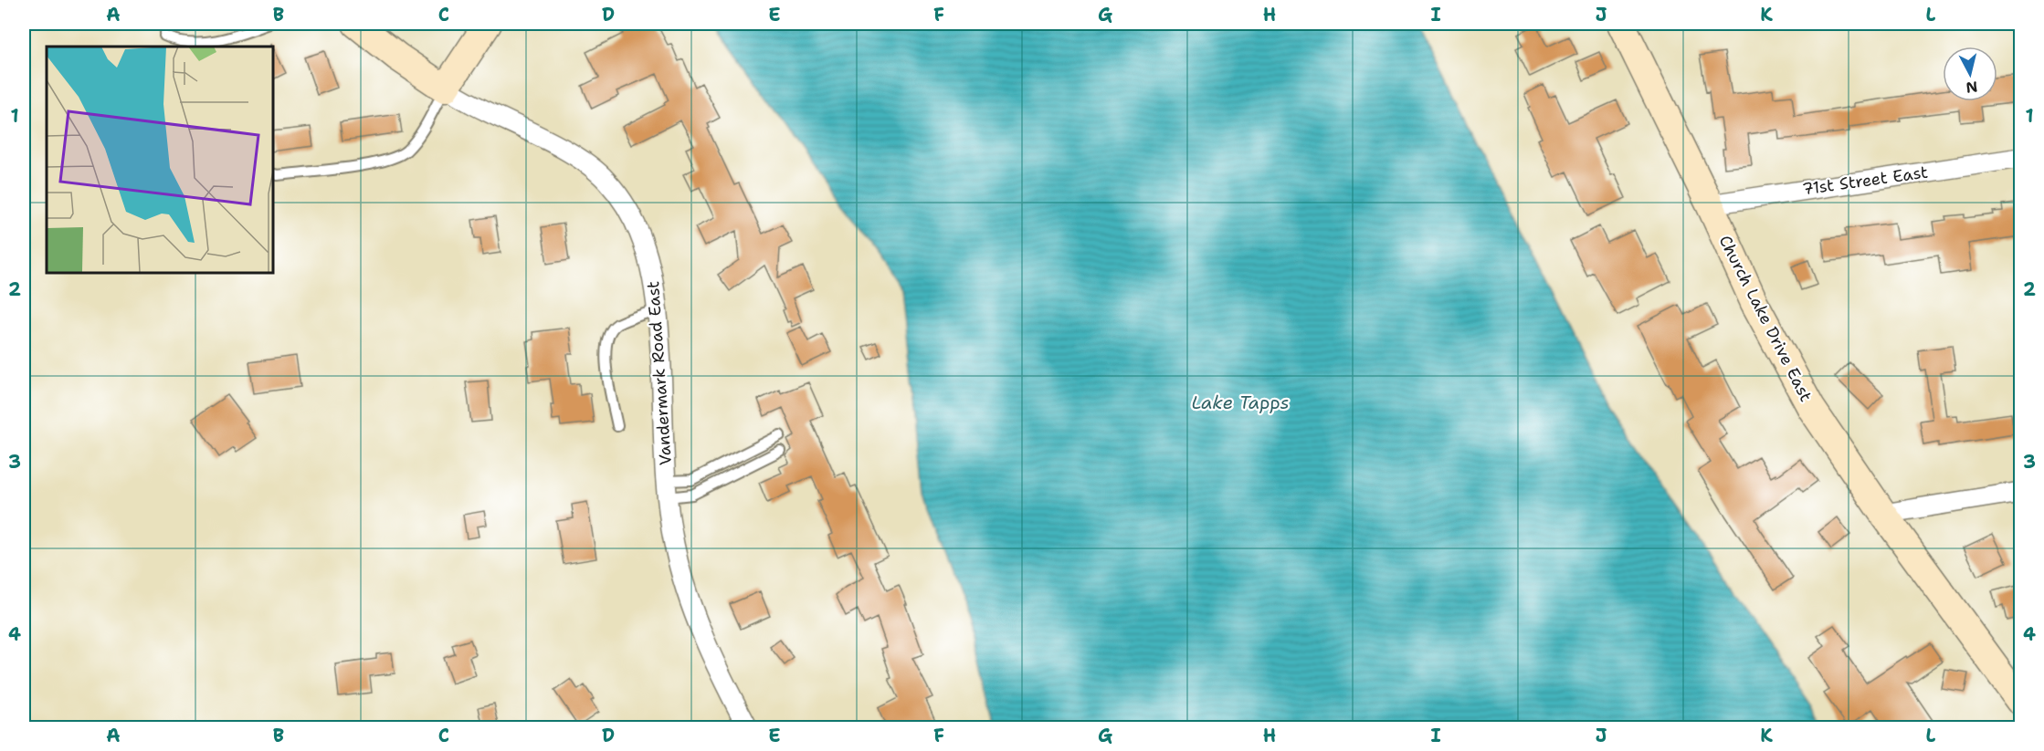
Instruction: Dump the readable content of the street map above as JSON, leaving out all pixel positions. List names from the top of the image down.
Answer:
{
  "streets": {
    "street": ["71st Street East", "Church Lake Drive East", "Vandermark Road East"]
  },
  "crossings": [
    ["71st Street East", "Church Lake Drive East"]
  ],
  "water": ["Lake Tapps"],
  "north": "bottom",
  "grid": {
    "columns": [
      "A",
      "B",
      "C",
      "D",
      "E",
      "F",
      "G",
      "H",
      "I",
      "J",
      "K",
      "L"
    ],
    "rows": [
      "1",
      "2",
      "3",
      "4"
    ]
  }
}
